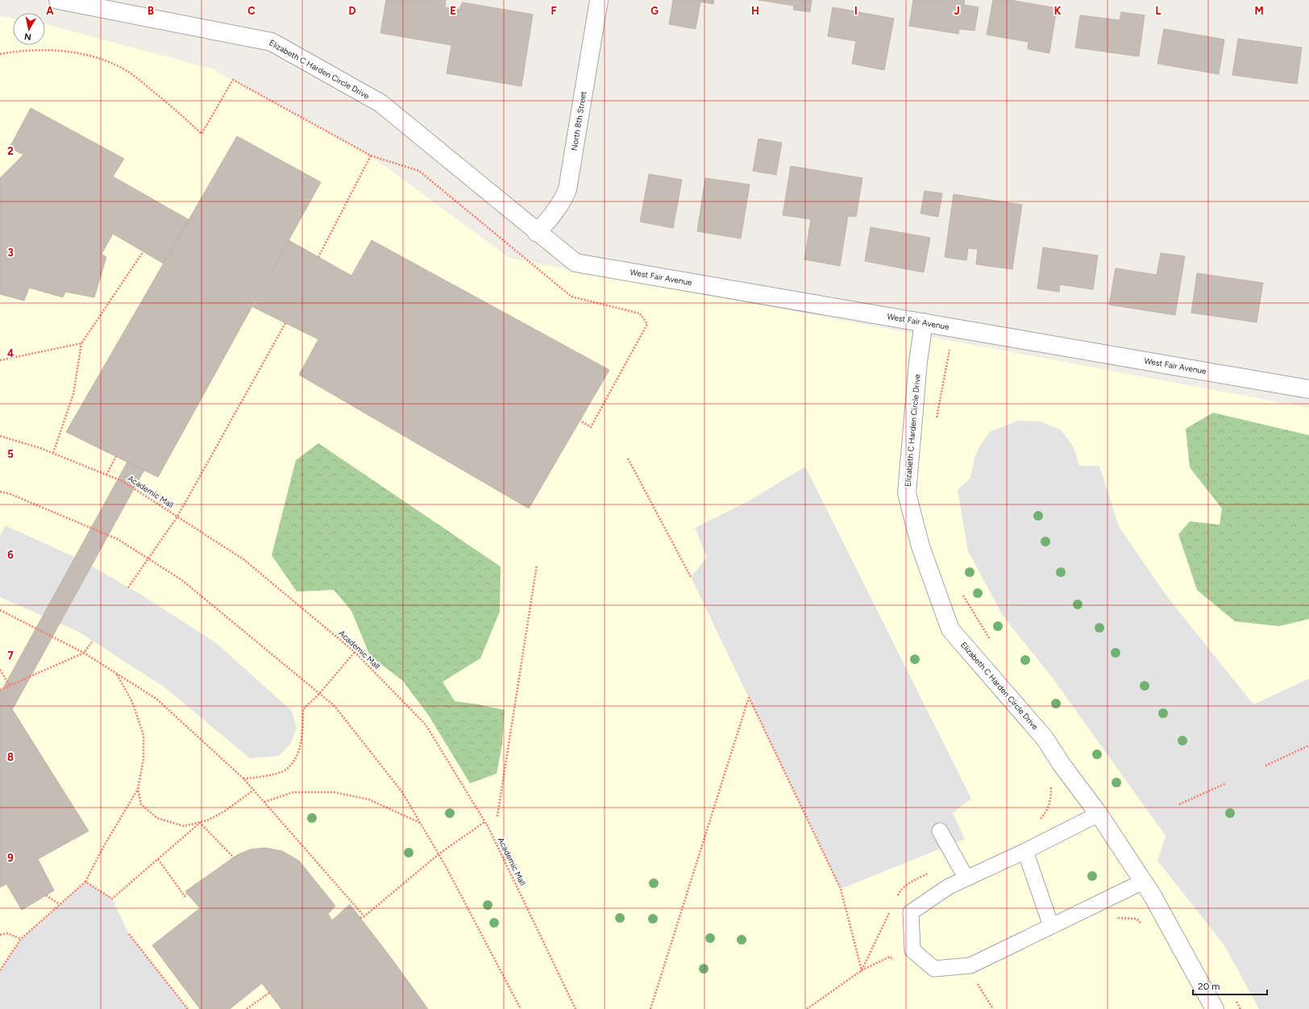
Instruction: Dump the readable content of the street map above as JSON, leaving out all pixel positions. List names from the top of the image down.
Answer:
{
  "streets": {
    "street": ["Elizabeth C Harden Circle Drive", "North 8th Street", "West Fair Avenue"],
    "path": ["Academic Mall"]
  },
  "crossings": [
    ["Elizabeth C Harden Circle Drive", "North 8th Street"],
    ["Elizabeth C Harden Circle Drive", "West Fair Avenue"],
    ["North 8th Street", "West Fair Avenue"]
  ],
  "scale_bar": "20 m",
  "north": "bottom",
  "grid": {
    "columns": [
      "A",
      "B",
      "C",
      "D",
      "E",
      "F",
      "G",
      "H",
      "I",
      "J",
      "K",
      "L",
      "M"
    ],
    "rows": [
      "2",
      "3",
      "4",
      "5",
      "6",
      "7",
      "8",
      "9"
    ]
  }
}
